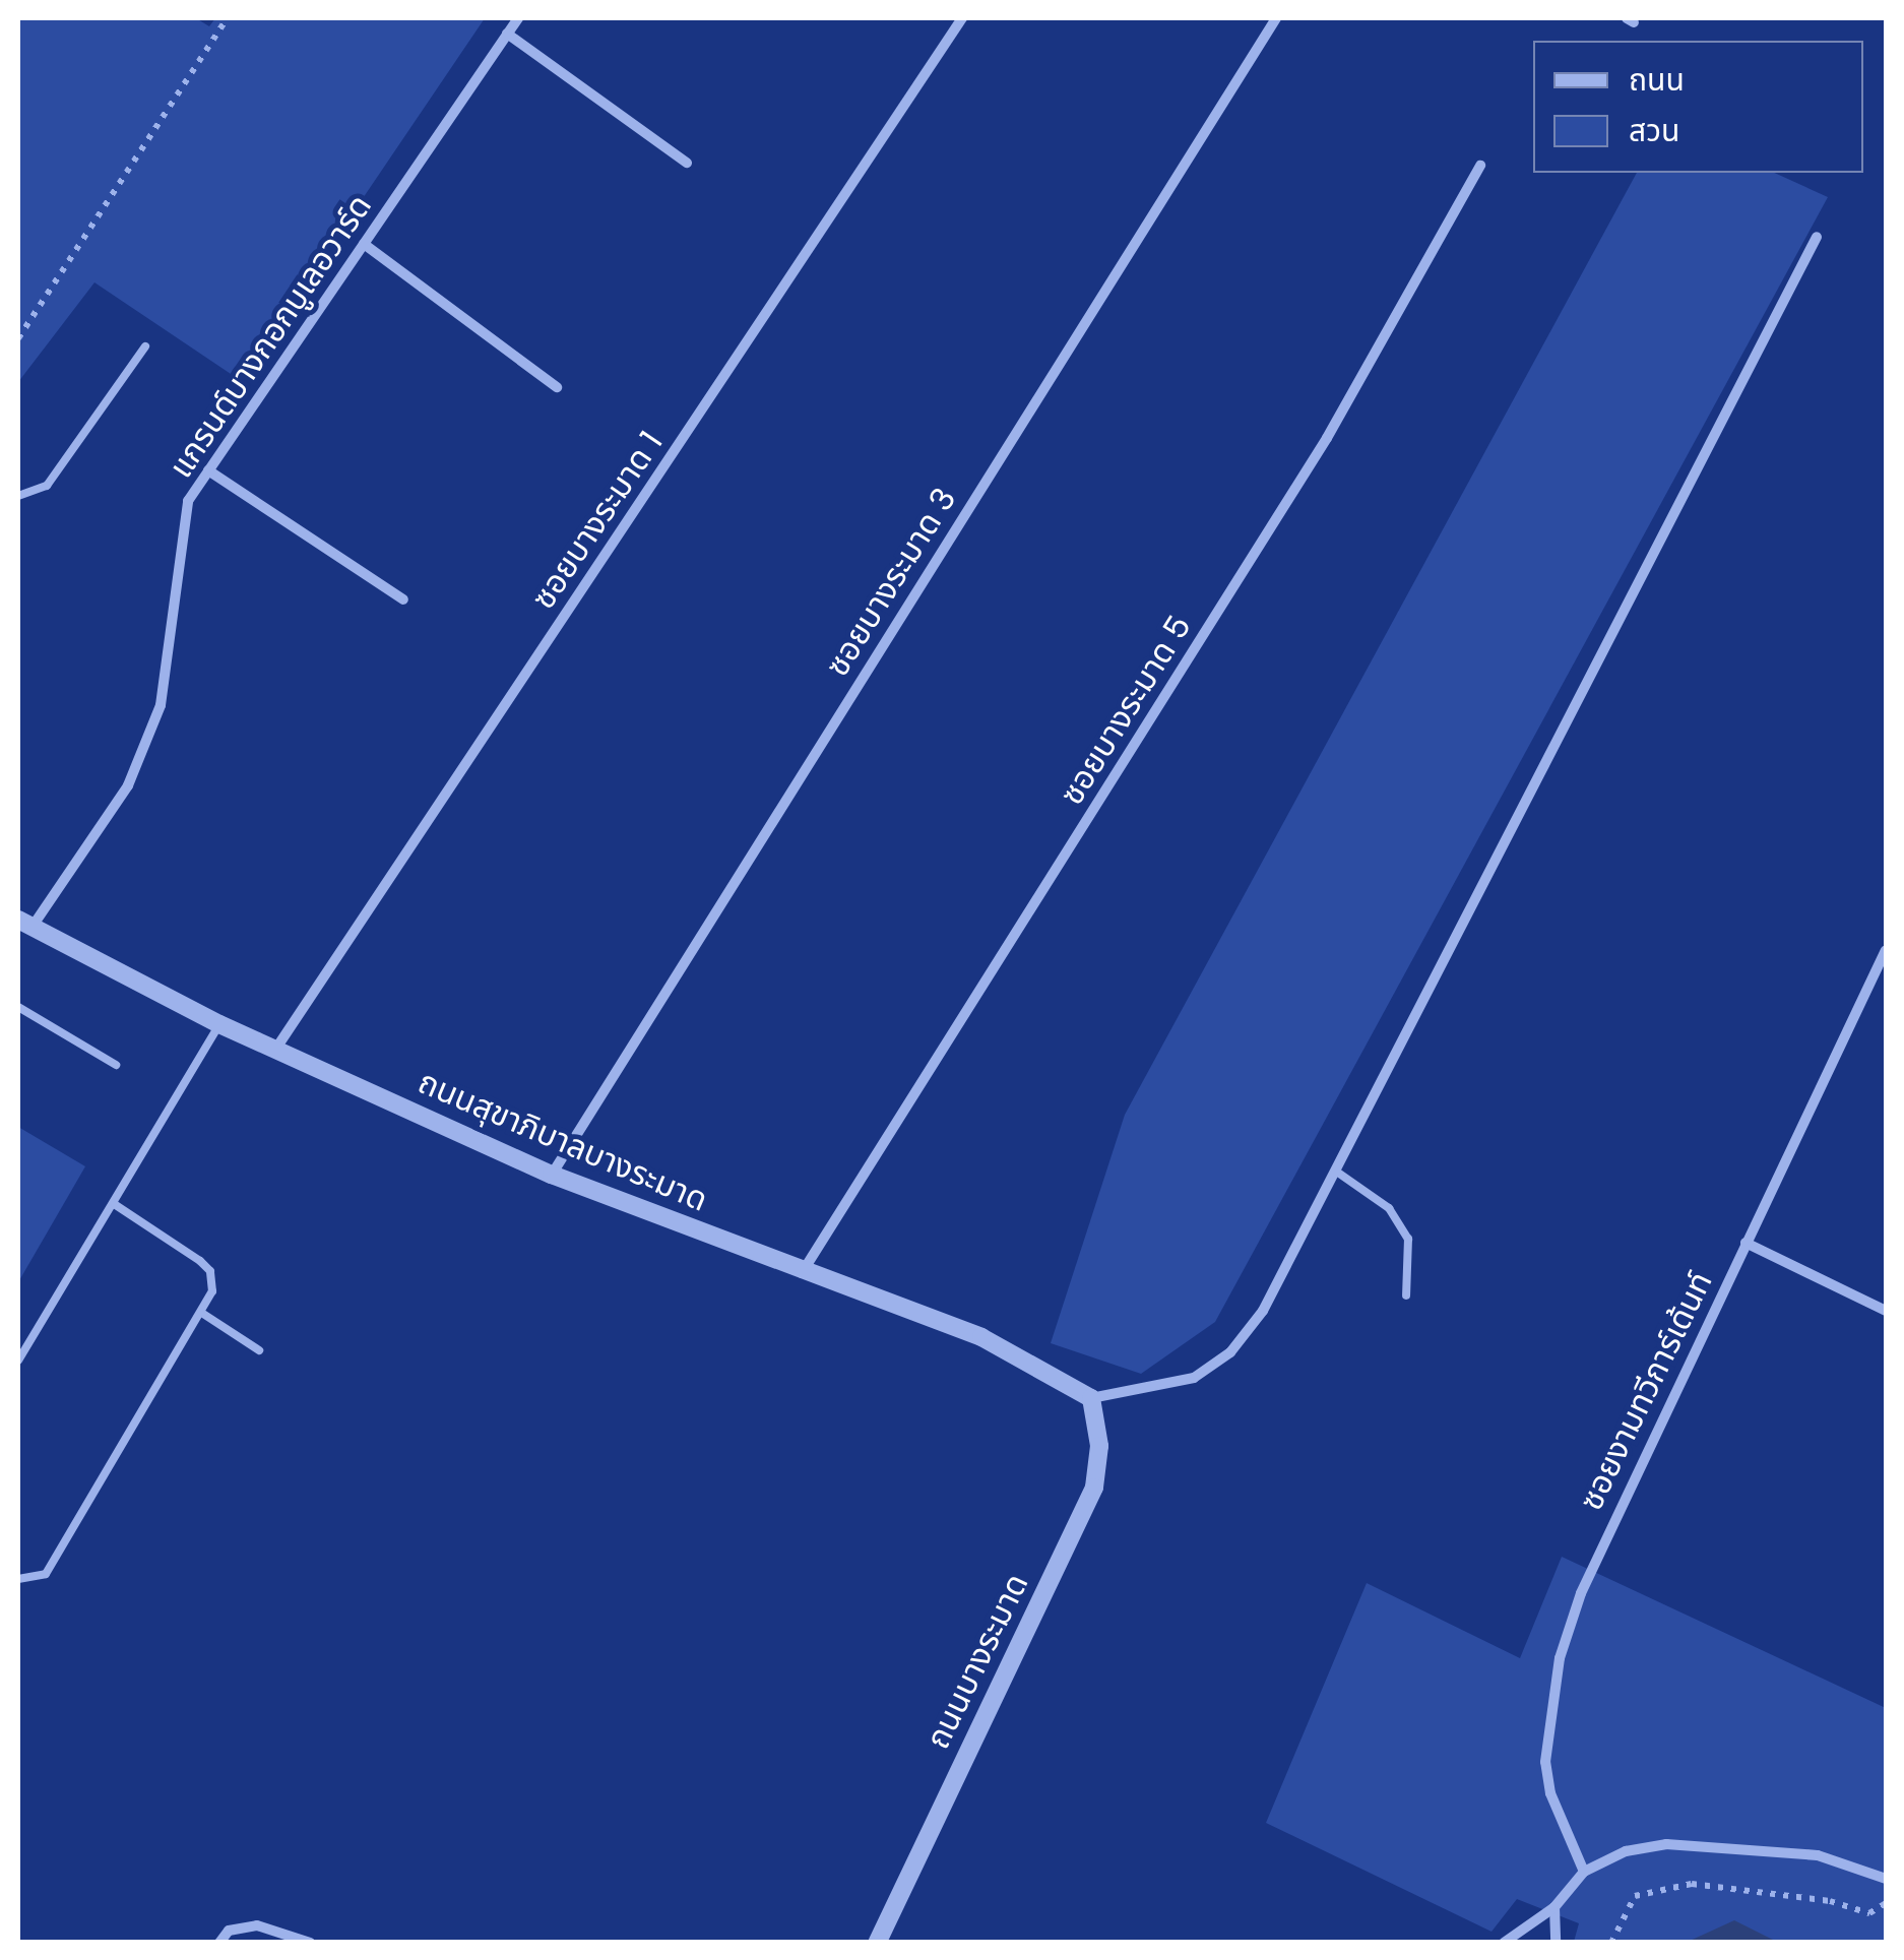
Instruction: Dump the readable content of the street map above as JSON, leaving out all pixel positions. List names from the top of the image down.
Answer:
{
  "streets": {
    "street": [
      "แกรนด์บางกอกบูเลอวาร์ด",
      "ซอยบางระมาด 1",
      "ซอยบางระมาด 3",
      "ซอยบางระมาด 5",
      "ถนนสุขาภิบาลบางระมาด",
      "ซอยงามทวีการ์เด้นท์",
      "ถนนบางระมาด"
    ]
  },
  "crossings": [
    ["แกรนด์บางกอกบูเลอวาร์ด", "ถนนสุขาภิบาลบางระมาด"],
    ["ซอยบางระมาด 1", "ถนนสุขาภิบาลบางระมาด"],
    ["ซอยบางระมาด 3", "ถนนสุขาภิบาลบางระมาด"],
    ["ซอยบางระมาด 5", "ถนนสุขาภิบาลบางระมาด"],
    ["ถนนสุขาภิบาลบางระมาด", "ถนนบางระมาด"]
  ],
  "legend": ["ถนน", "สวน"]
}
